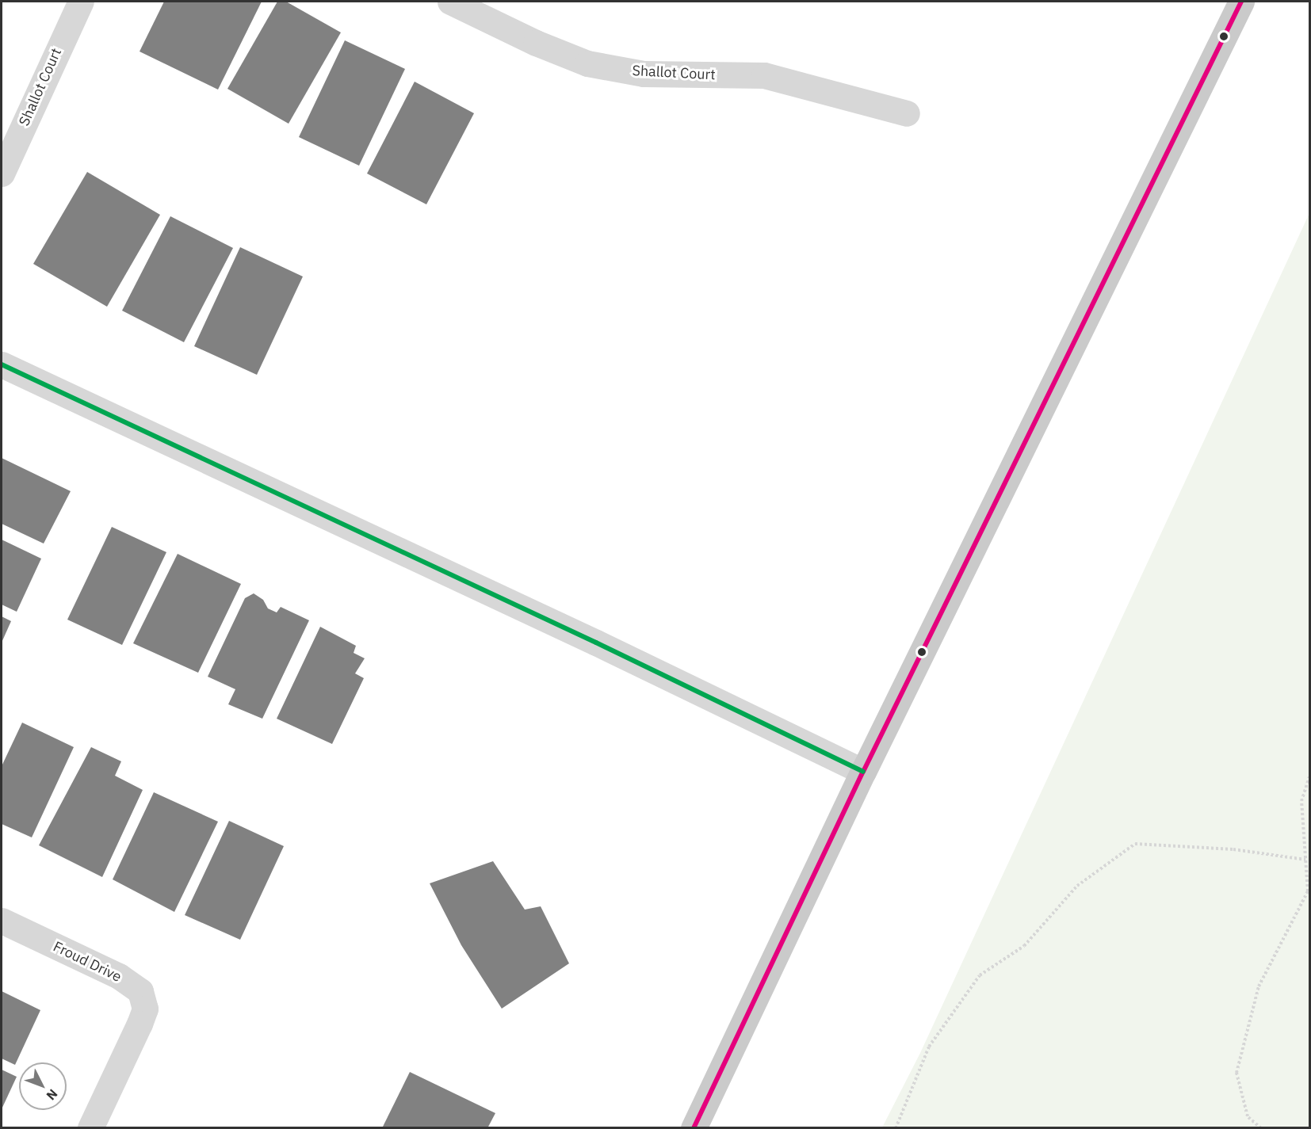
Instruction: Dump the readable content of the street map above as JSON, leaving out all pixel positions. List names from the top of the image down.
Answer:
{
  "streets": {
    "street": ["Shallot Court", "Froud Drive"]
  },
  "north": "bottom right"
}
